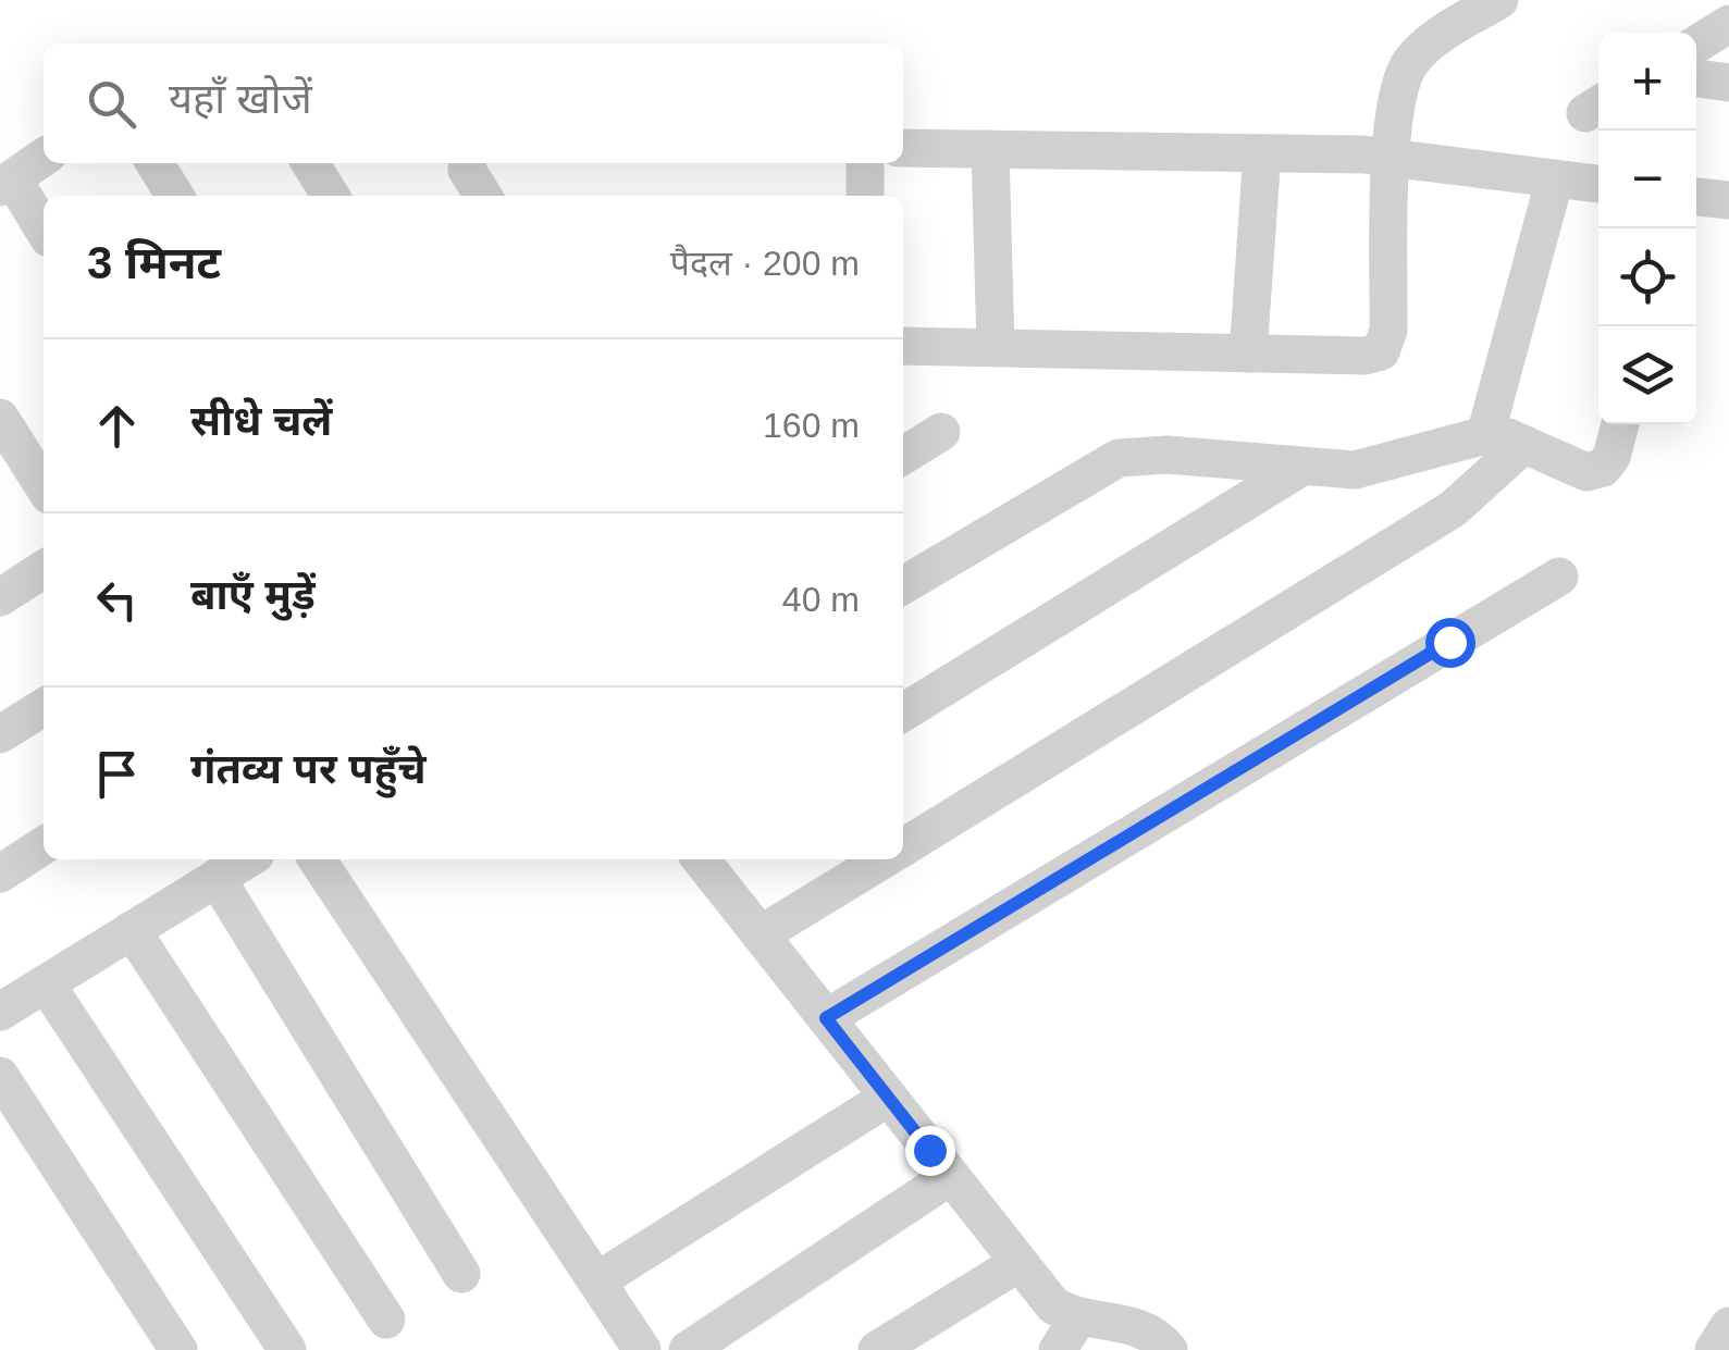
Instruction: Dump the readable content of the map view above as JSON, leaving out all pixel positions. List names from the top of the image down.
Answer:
{
  "page": {
    "map_buttons": ["+", "−"],
    "search": "यहाँ खोजें",
    "heading": ["3 मिनट", "पैदल · 200 m"],
    "list": [
      ["सीधे चलें", "160 m"],
      ["बाएँ मुड़ें", "40 m"],
      "गंतव्य पर पहुँचे"
    ]
  }
}
